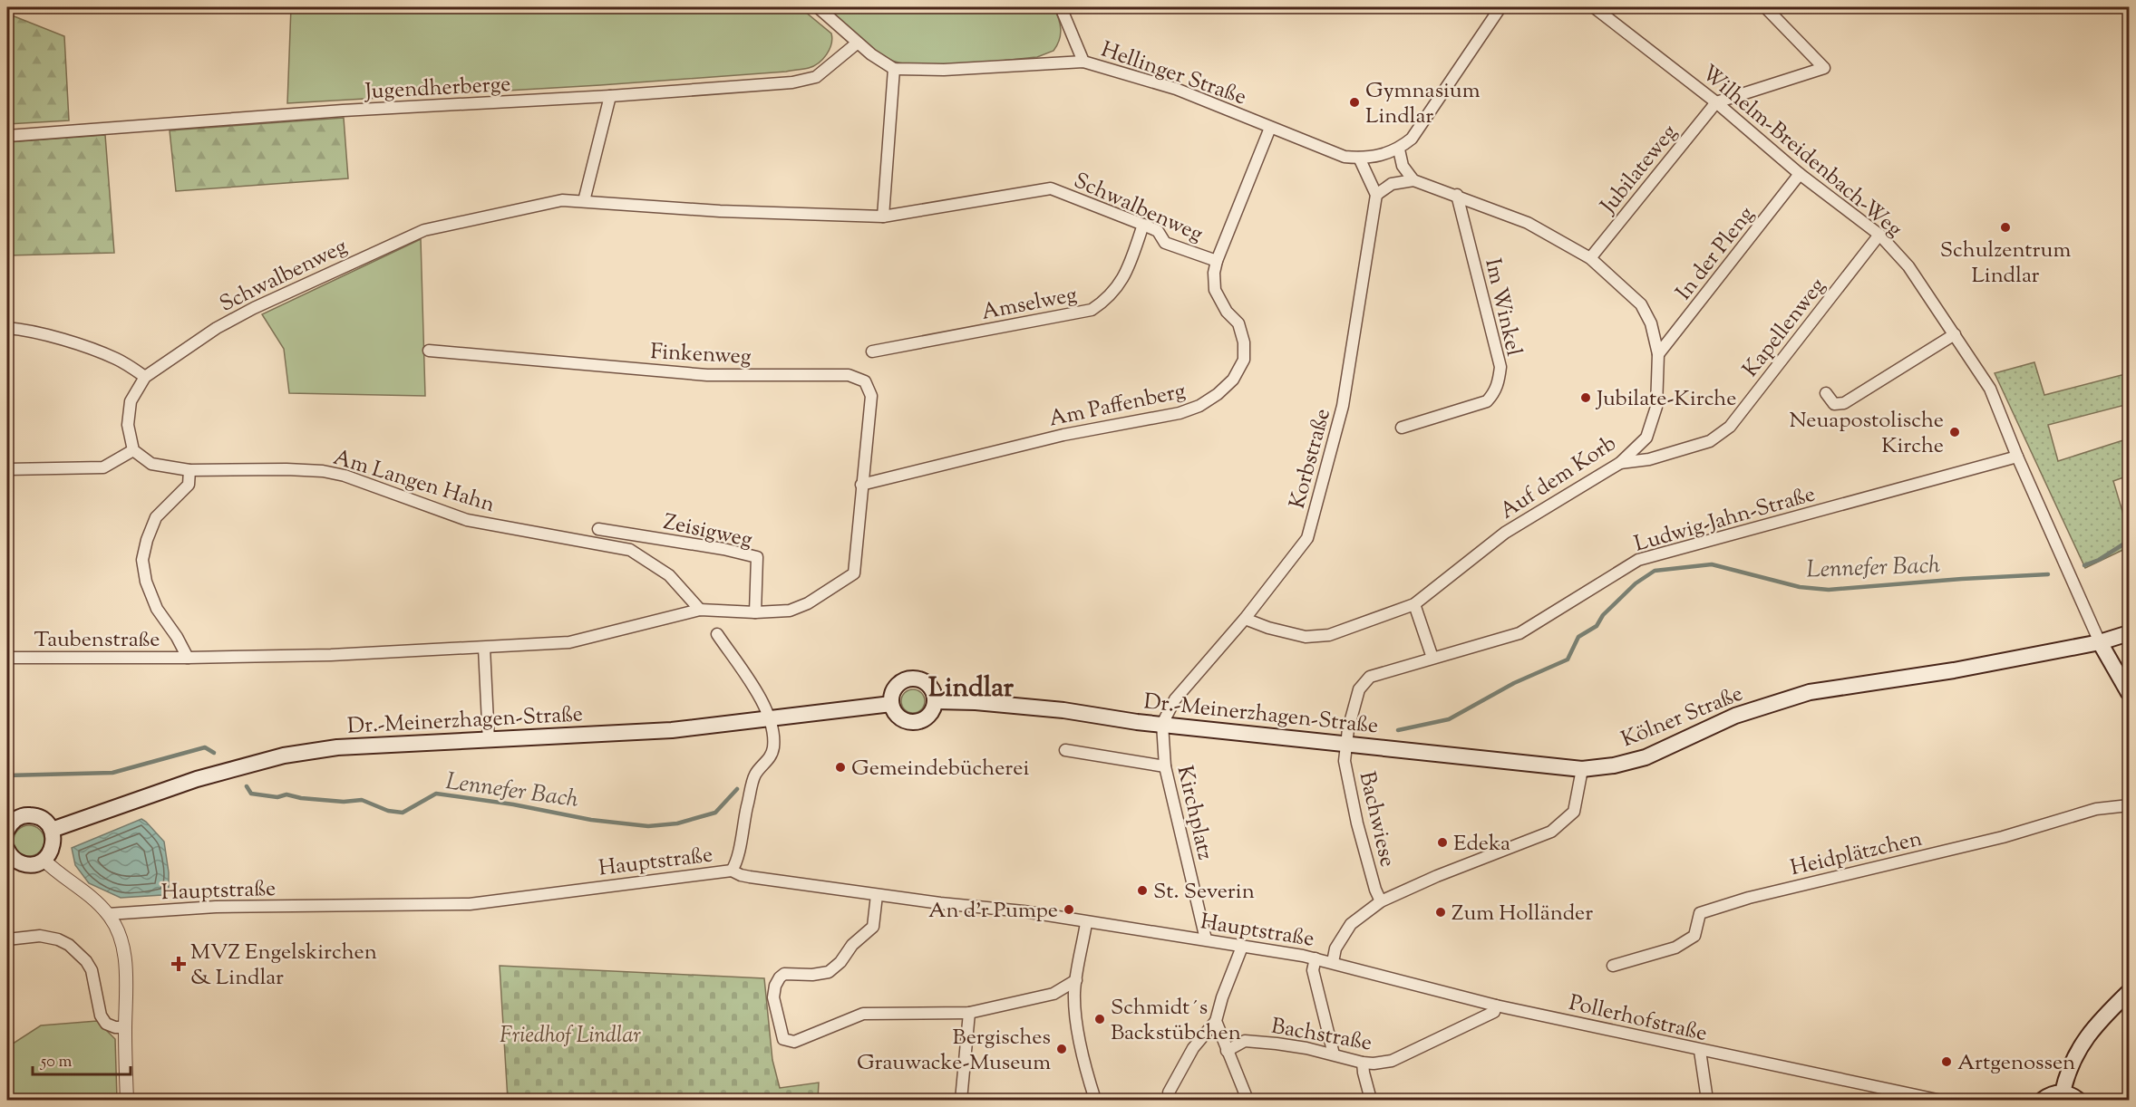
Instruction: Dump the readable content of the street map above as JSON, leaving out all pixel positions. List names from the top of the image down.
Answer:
{
  "streets": {
    "main road": ["Dr.-Meinerzhagen-Straße", "Kölner Straße"],
    "street": [
      "Hellinger Straße",
      "Jugendherberge",
      "Wilhelm-Breidenbach-Weg",
      "Jubilateweg",
      "Schwalbenweg",
      "In der Pleng",
      "Amselweg",
      "Im Winkel",
      "Kapellenweg",
      "Finkenweg",
      "Am Paffenberg",
      "Korbstraße",
      "Auf dem Korb",
      "Am Langen Hahn",
      "Ludwig-Jahn-Straße",
      "Zeisigweg",
      "Taubenstraße",
      "Kirchplatz",
      "Bachwiese",
      "Heidplätzchen",
      "Hauptstraße",
      "Pollerhofstraße",
      "Bachstraße"
    ]
  },
  "crossings": [
    ["Hellinger Straße", "Am Paffenberg"],
    ["Wilhelm-Breidenbach-Weg", "Jubilateweg"],
    ["Wilhelm-Breidenbach-Weg", "In der Pleng"],
    ["Wilhelm-Breidenbach-Weg", "Kapellenweg"],
    ["Wilhelm-Breidenbach-Weg", "Ludwig-Jahn-Straße"],
    ["Wilhelm-Breidenbach-Weg", "Kölner Straße"],
    ["Jubilateweg", "Auf dem Korb"],
    ["Schwalbenweg", "Amselweg"],
    ["Schwalbenweg", "Am Paffenberg"],
    ["In der Pleng", "Auf dem Korb"],
    ["Im Winkel", "Auf dem Korb"],
    ["Kapellenweg", "Auf dem Korb"],
    ["Finkenweg", "Am Paffenberg"],
    ["Finkenweg", "Zeisigweg"],
    ["Korbstraße", "Auf dem Korb"],
    ["Korbstraße", "Dr.-Meinerzhagen-Straße"],
    ["Korbstraße", "Kirchplatz"],
    ["Ludwig-Jahn-Straße", "Dr.-Meinerzhagen-Straße"],
    ["Ludwig-Jahn-Straße", "Bachwiese"],
    ["Dr.-Meinerzhagen-Straße", "Kölner Straße"],
    ["Dr.-Meinerzhagen-Straße", "Kirchplatz"],
    ["Dr.-Meinerzhagen-Straße", "Bachwiese"],
    ["Kirchplatz", "Hauptstraße"],
    ["Hauptstraße", "Pollerhofstraße"],
    ["Pollerhofstraße", "Bachstraße"]
  ],
  "districts": ["Lindlar"],
  "water": ["Lennefer Bach"],
  "parks": ["Friedhof Lindlar"],
  "places": {
    "other": [
      "Gymnasium Lindlar",
      "Schulzentrum Lindlar",
      "Jubilate-Kirche",
      "Neuapostolische Kirche",
      "Gemeindebücherei",
      "Edeka",
      "St. Severin",
      "An d'r Pumpe",
      "Zum Holländer",
      "Schmidt´s Backstübchen",
      "Bergisches Grauwacke-Museum",
      "Artgenossen"
    ],
    "health": ["MVZ Engelskirchen & Lindlar"]
  },
  "scale_bar": "50 m"
}
